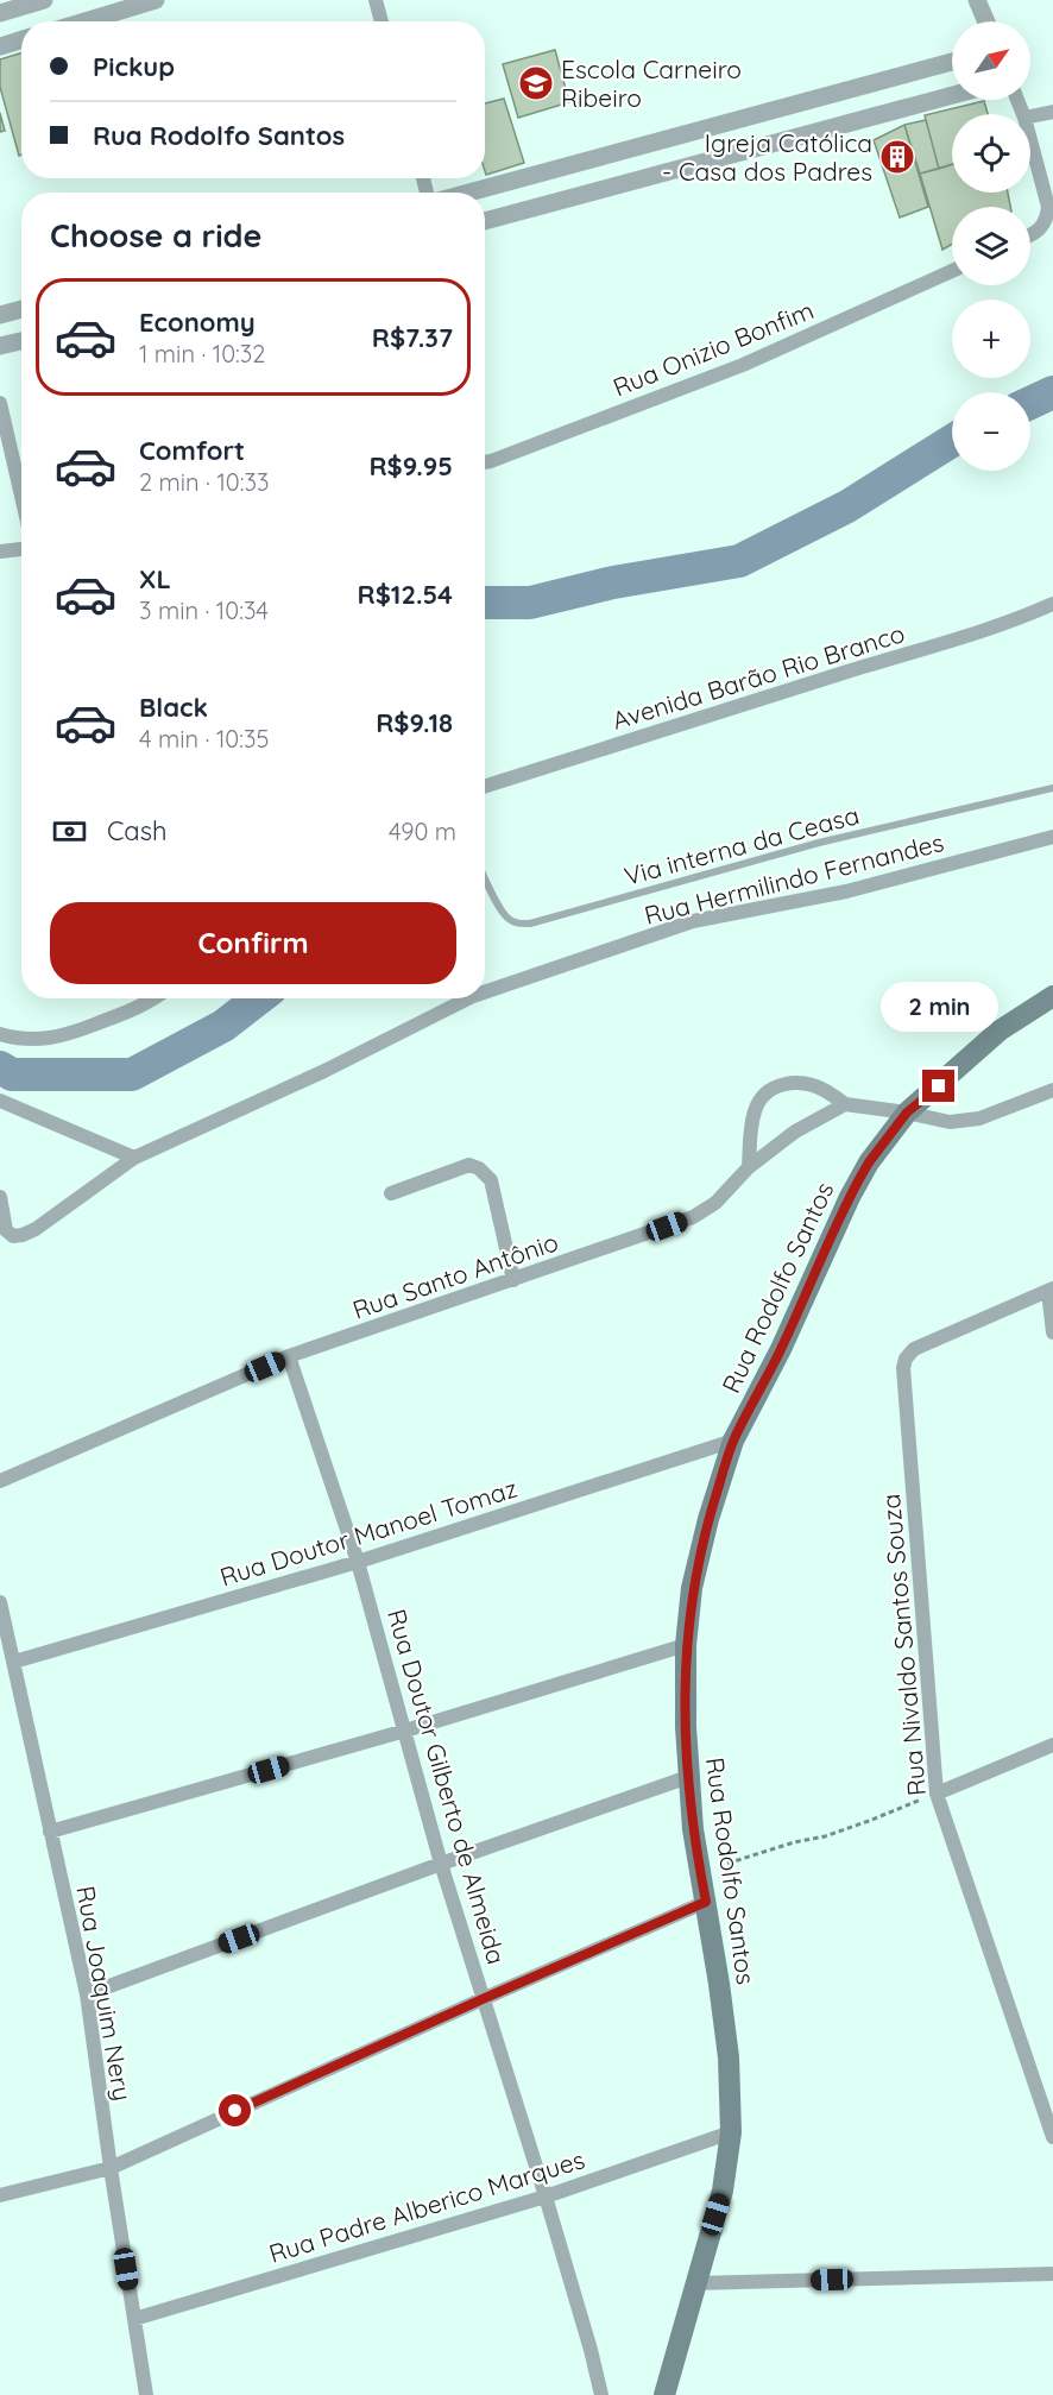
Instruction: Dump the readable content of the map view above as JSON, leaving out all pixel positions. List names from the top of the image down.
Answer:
{
  "streets": {
    "main road": ["Rua Rodolfo Santos"],
    "street": [
      "Rua Onizio Bonfim",
      "Avenida Barão Rio Branco",
      "Rua Hermilindo Fernandes",
      "Rua Santo Antônio",
      "Rua Doutor Manoel Tomaz",
      "Rua Nivaldo Santos Souza",
      "Rua Doutor Gilberto de Almeida",
      "Rua Joaquim Nery",
      "Rua Padre Alberico Marques"
    ],
    "lane": ["Via interna da Ceasa"]
  },
  "crossings": [
    ["Rua Santo Antônio", "Rua Doutor Gilberto de Almeida"],
    ["Rua Rodolfo Santos", "Rua Doutor Manoel Tomaz"],
    ["Rua Rodolfo Santos", "Rua Padre Alberico Marques"],
    ["Rua Doutor Manoel Tomaz", "Rua Doutor Gilberto de Almeida"],
    ["Rua Doutor Manoel Tomaz", "Rua Joaquim Nery"],
    ["Rua Doutor Gilberto de Almeida", "Rua Padre Alberico Marques"],
    ["Rua Joaquim Nery", "Rua Padre Alberico Marques"]
  ],
  "places": {
    "school or university": ["Escola Carneiro Ribeiro"],
    "building": ["Igreja Católica - Casa dos Padres"]
  },
  "north": "top right",
  "page": {
    "map_buttons": ["+", "−"],
    "banner": ["Pickup", "Rua Rodolfo Santos"],
    "heading": "Choose a ride",
    "list": [
      {
        "name": "Economy",
        "note": "1 min · 10:32",
        "value": "R$7.37"
      },
      {
        "name": "Comfort",
        "note": "2 min · 10:33",
        "value": "R$9.95"
      },
      {
        "name": "XL",
        "note": "3 min · 10:34",
        "value": "R$12.54"
      },
      {
        "name": "Black",
        "note": "4 min · 10:35",
        "value": "R$9.18"
      }
    ],
    "pay": ["Cash", "490 m"],
    "buttons": "Confirm",
    "bubble": "2 min"
  }
}
